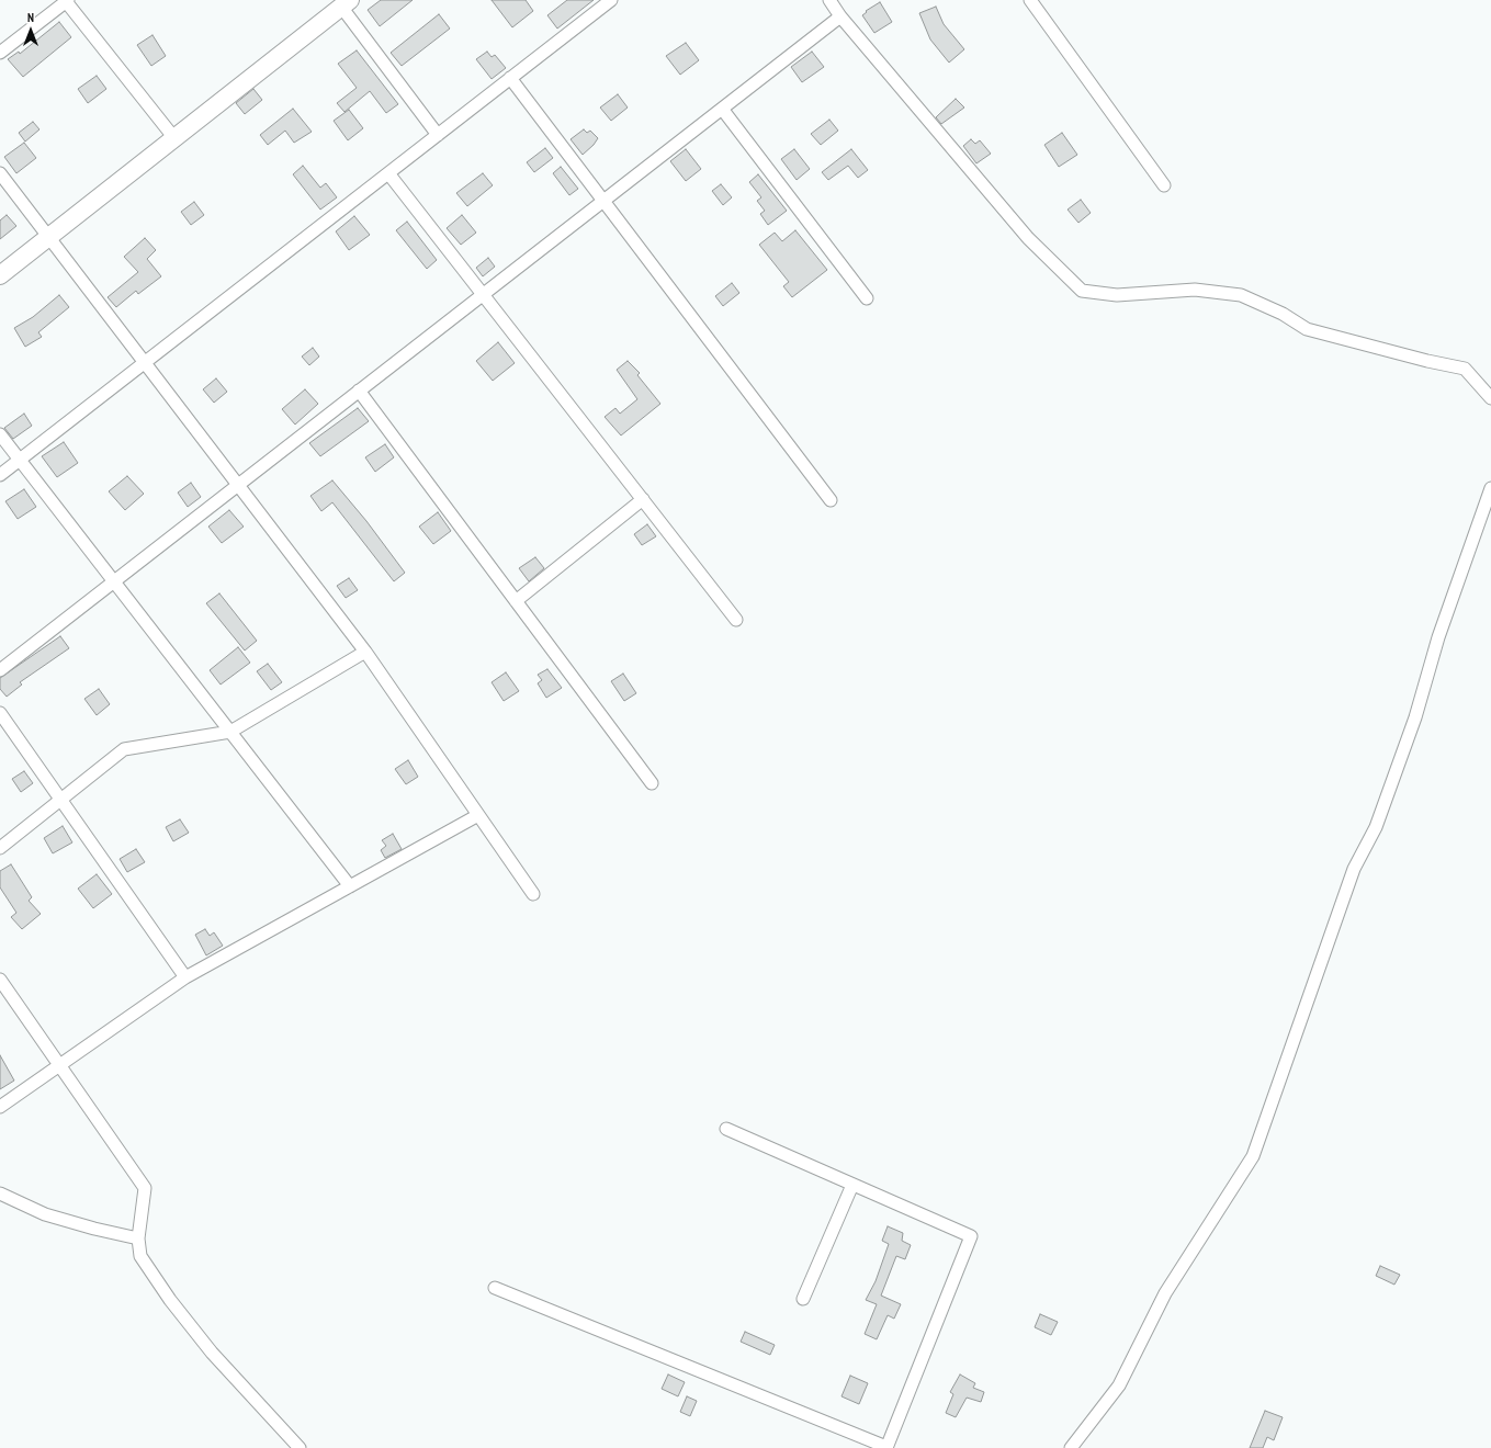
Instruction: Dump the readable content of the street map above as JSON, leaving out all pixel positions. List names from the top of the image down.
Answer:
{
  "north": "top"
}
